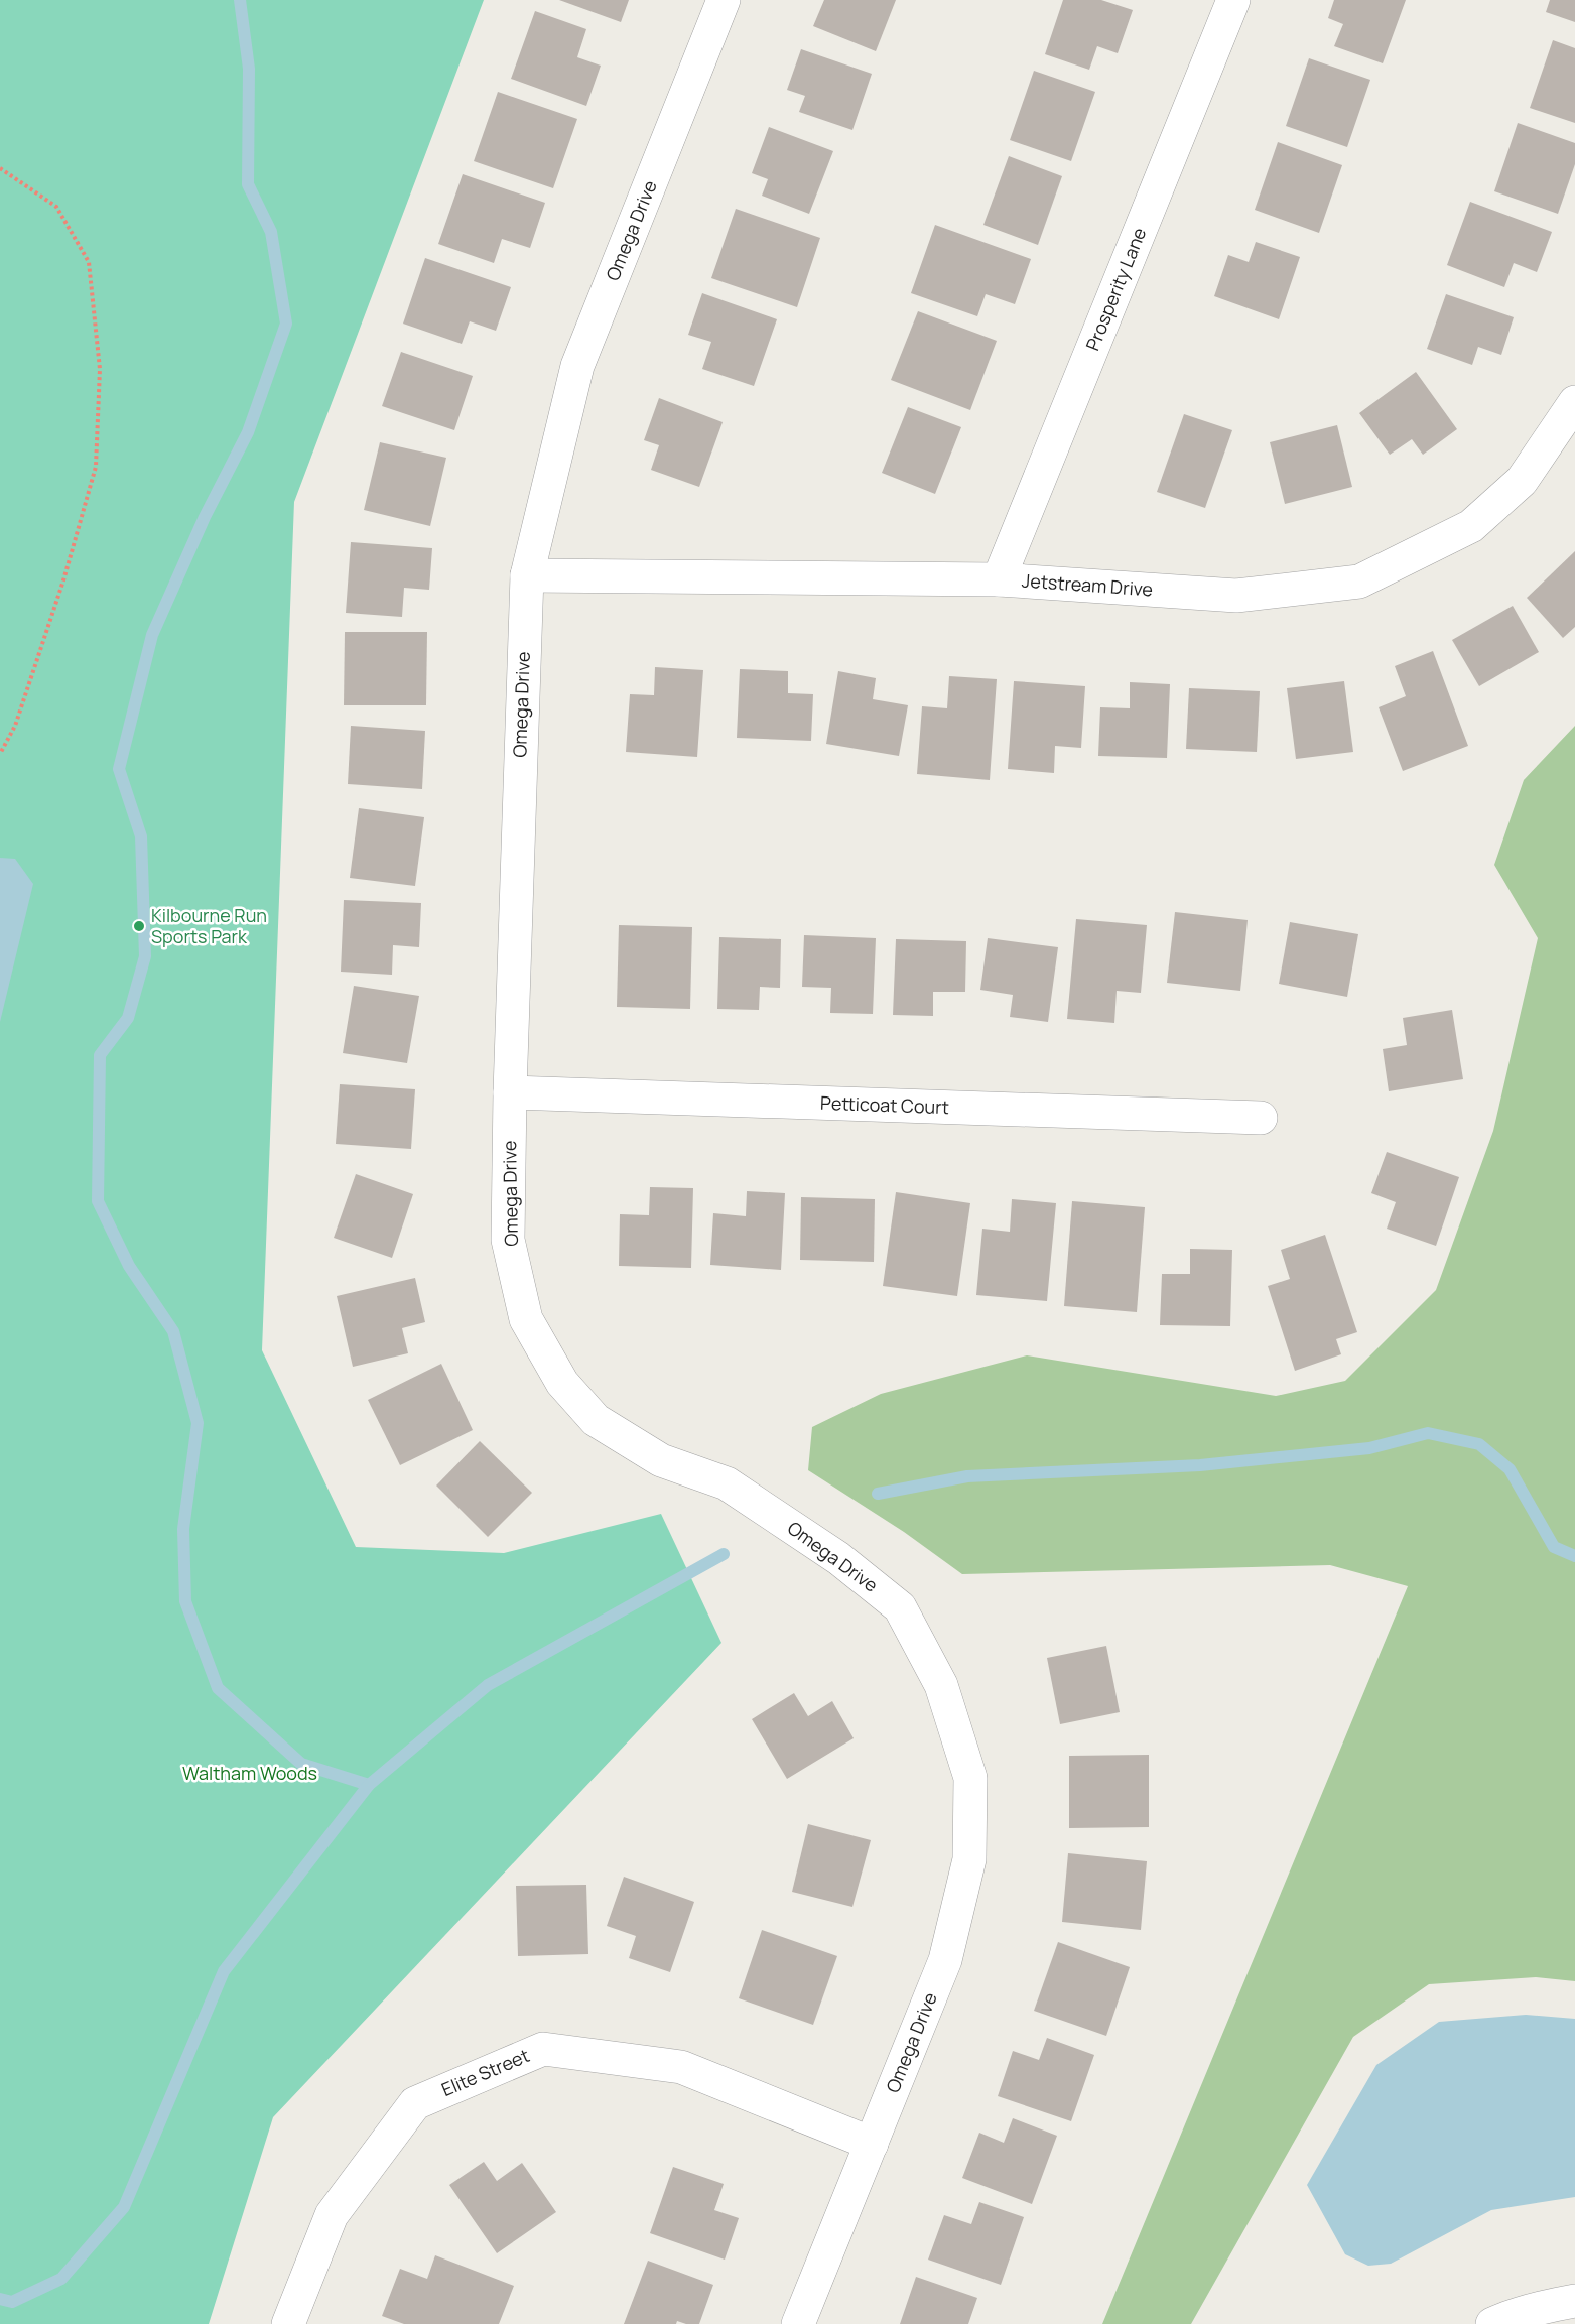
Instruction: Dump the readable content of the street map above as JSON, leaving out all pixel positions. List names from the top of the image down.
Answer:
{
  "streets": {
    "street": [
      "Omega Drive",
      "Prosperity Lane",
      "Jetstream Drive",
      "Petticoat Court",
      "Elite Street"
    ]
  },
  "crossings": [
    ["Omega Drive", "Jetstream Drive"],
    ["Omega Drive", "Petticoat Court"],
    ["Omega Drive", "Elite Street"],
    ["Prosperity Lane", "Jetstream Drive"]
  ],
  "parks": ["Waltham Woods"],
  "places": ["Kilbourne Run Sports Park"]
}
